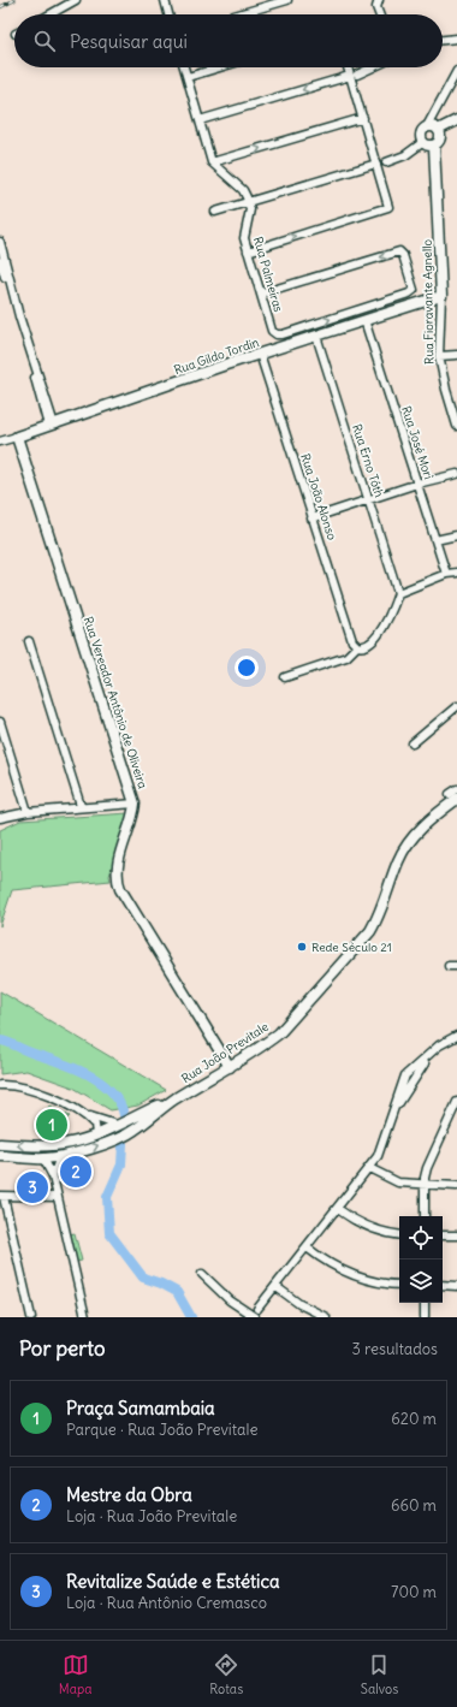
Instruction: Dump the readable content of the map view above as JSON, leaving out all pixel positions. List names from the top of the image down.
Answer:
{
  "streets": {
    "main road": [
      "Rua Fioravante Agnello",
      "Rua Gildo Tordin",
      "Rua Vereador Antônio de Oliveira",
      "Rua João Previtale"
    ],
    "street": [
      "Rua Palmeiras",
      "Rua José Mori",
      "Rua Erno Tóth",
      "Rua João Alonso"
    ]
  },
  "crossings": [
    ["Rua Fioravante Agnello", "Rua Gildo Tordin"],
    ["Rua Gildo Tordin", "Rua José Mori"],
    ["Rua Gildo Tordin", "Rua Erno Tóth"],
    ["Rua Gildo Tordin", "Rua João Alonso"],
    ["Rua Gildo Tordin", "Rua Vereador Antônio de Oliveira"],
    ["Rua Vereador Antônio de Oliveira", "Rua João Previtale"]
  ],
  "places": ["Rede Século 21"],
  "page": {
    "search": "Pesquisar aqui",
    "pins": ["1", "2", "3"],
    "heading": ["Por perto", "3 resultados"],
    "list": [
      {
        "mark": "1",
        "name": "Praça Samambaia",
        "note": "Parque · Rua João Previtale",
        "value": "620 m"
      },
      {
        "mark": "2",
        "name": "Mestre da Obra",
        "note": "Loja · Rua João Previtale",
        "value": "660 m"
      },
      {
        "mark": "3",
        "name": "Revitalize Saúde e Estética",
        "note": "Loja · Rua Antônio Cremasco",
        "value": "700 m"
      }
    ],
    "nav": ["Mapa", "Rotas", "Salvos"]
  }
}
